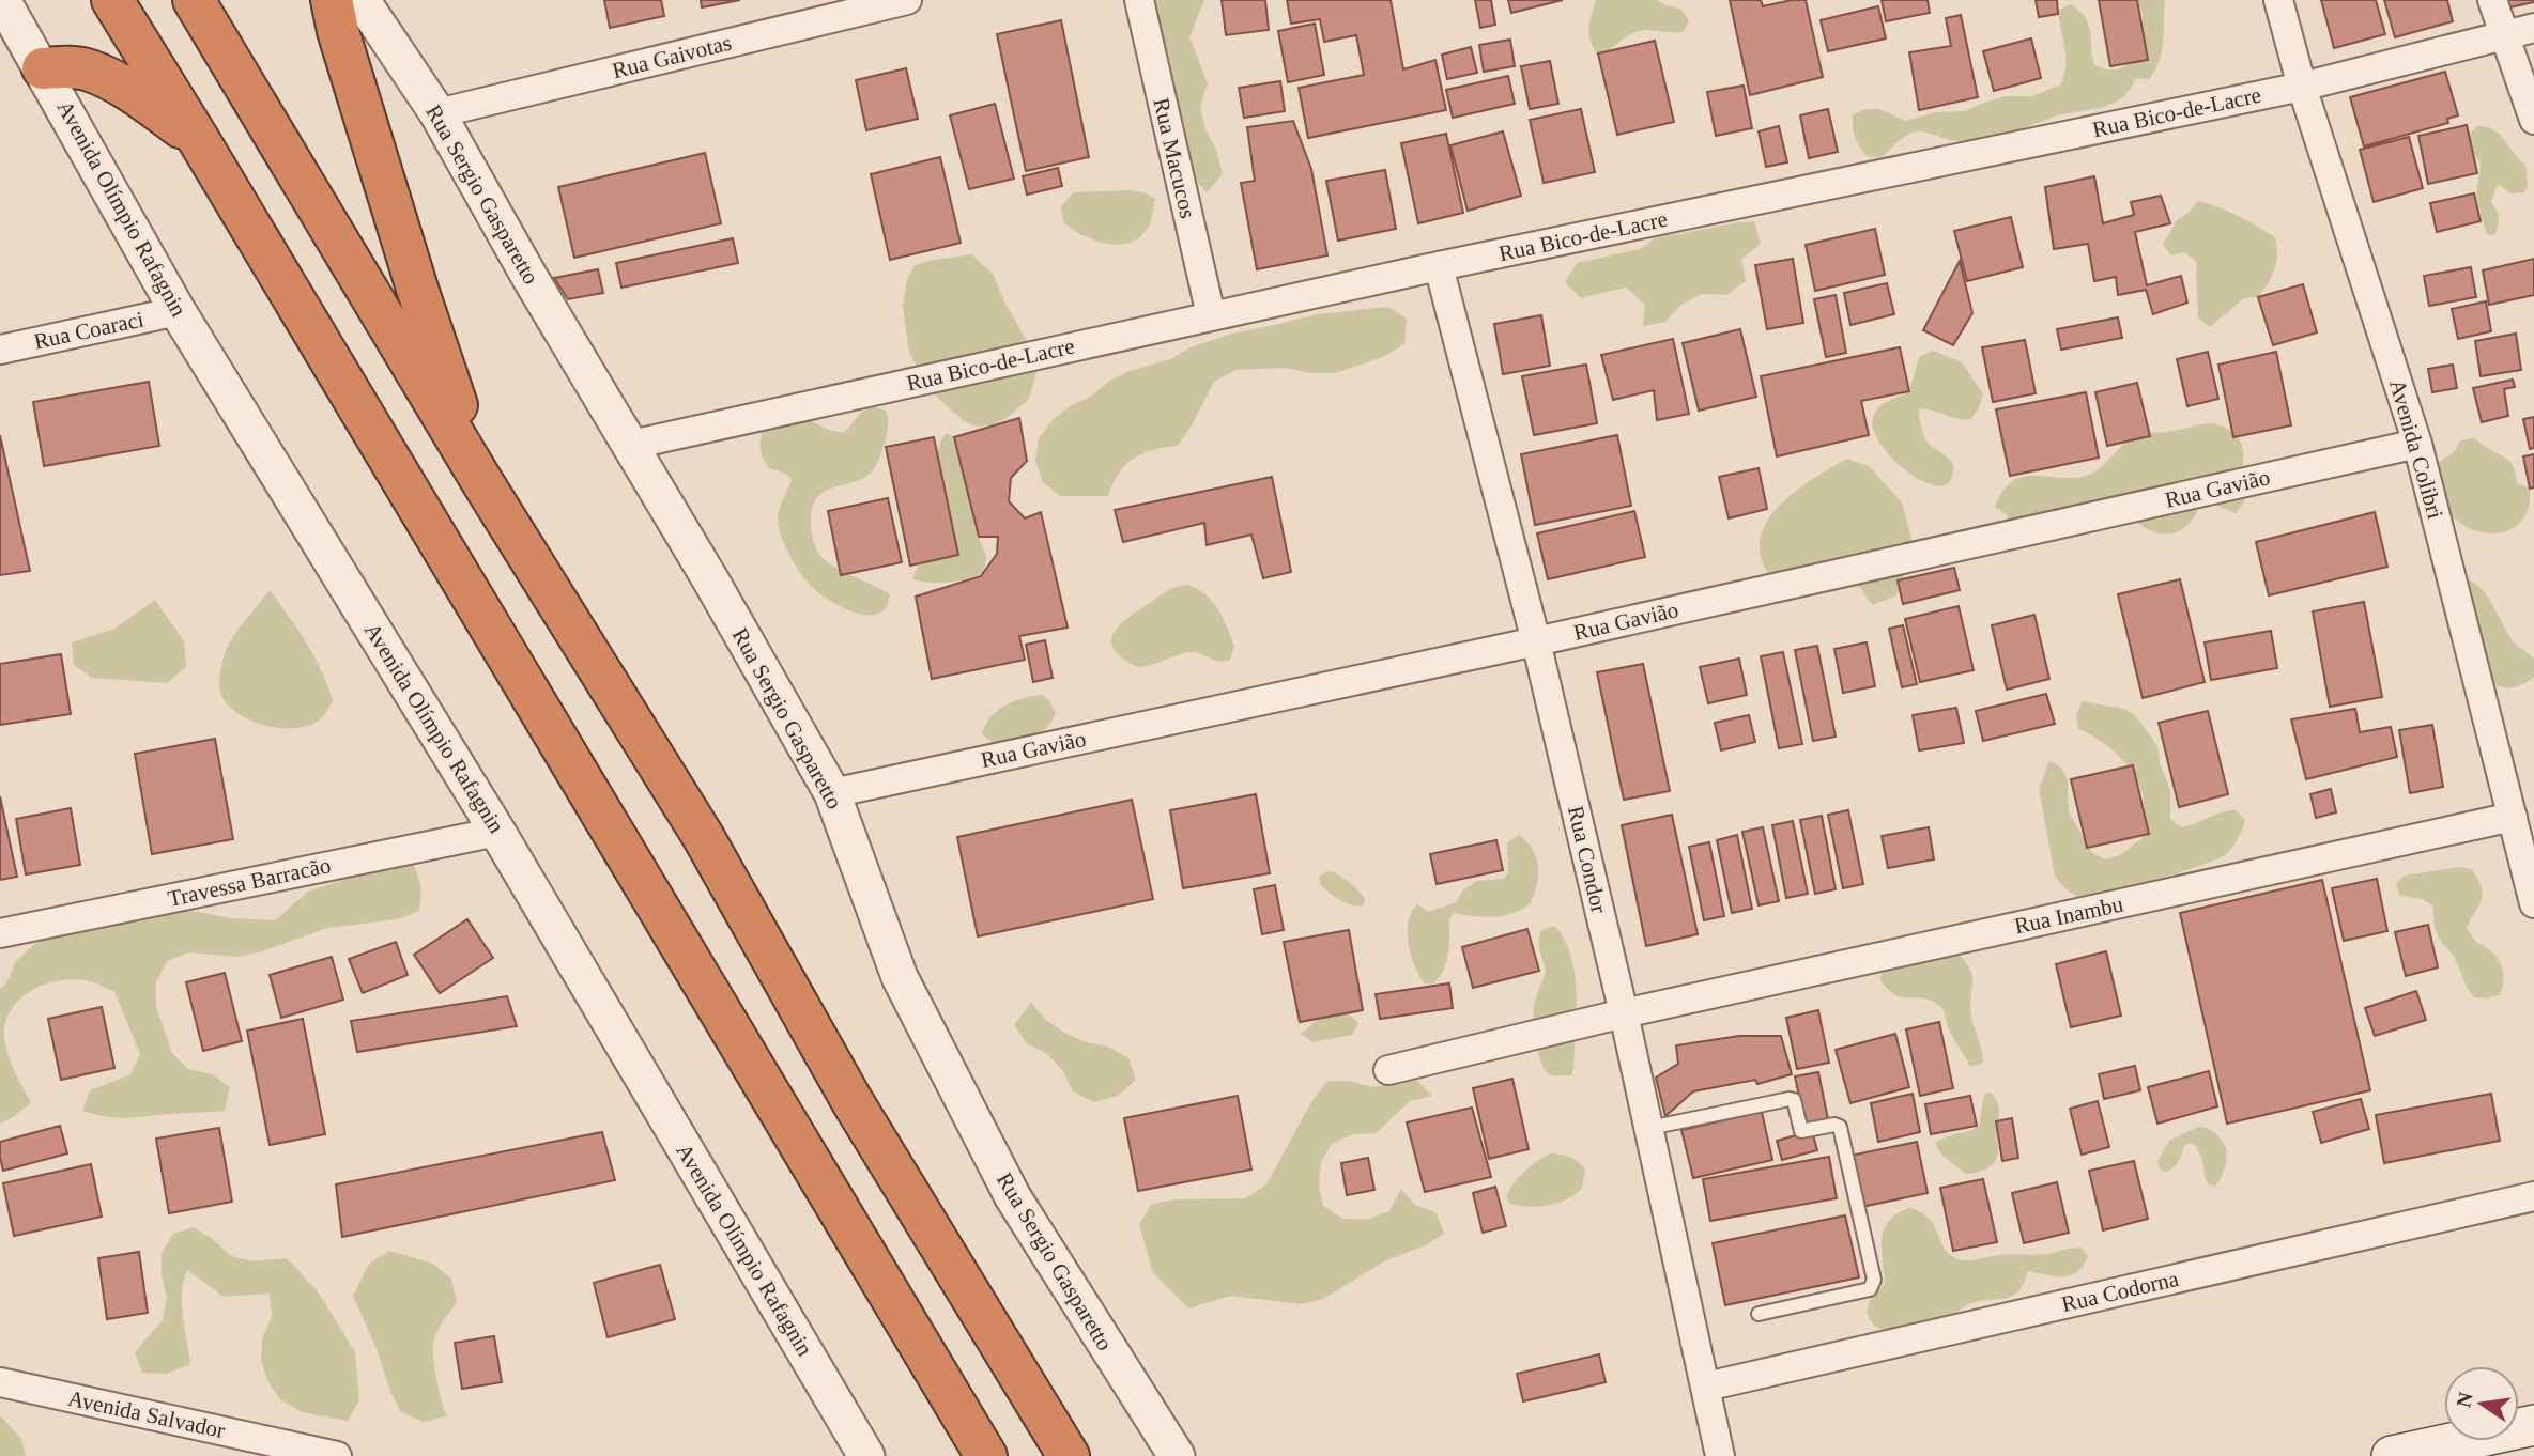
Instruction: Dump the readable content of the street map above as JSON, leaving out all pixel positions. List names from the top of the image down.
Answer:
{
  "streets": {
    "street": [
      "Rua Gaivotas",
      "Rua Bico-de-Lacre",
      "Rua Macucos",
      "Rua Sergio Gasparetto",
      "Avenida Olímpio Rafagnin",
      "Rua Coaraci",
      "Avenida Colibri",
      "Rua Gavião",
      "Rua Condor",
      "Travessa Barracão",
      "Rua Inambu",
      "Rua Codorna",
      "Avenida Salvador"
    ]
  },
  "crossings": [
    ["Rua Gaivotas", "Rua Sergio Gasparetto"],
    ["Rua Bico-de-Lacre", "Rua Macucos"],
    ["Rua Bico-de-Lacre", "Rua Sergio Gasparetto"],
    ["Rua Bico-de-Lacre", "Avenida Colibri"],
    ["Rua Bico-de-Lacre", "Rua Condor"],
    ["Rua Sergio Gasparetto", "Rua Gavião"],
    ["Avenida Olímpio Rafagnin", "Rua Coaraci"],
    ["Avenida Olímpio Rafagnin", "Travessa Barracão"],
    ["Avenida Colibri", "Rua Gavião"],
    ["Avenida Colibri", "Rua Inambu"],
    ["Rua Gavião", "Rua Condor"],
    ["Rua Condor", "Rua Inambu"],
    ["Rua Condor", "Rua Codorna"]
  ],
  "north": "left"
}
